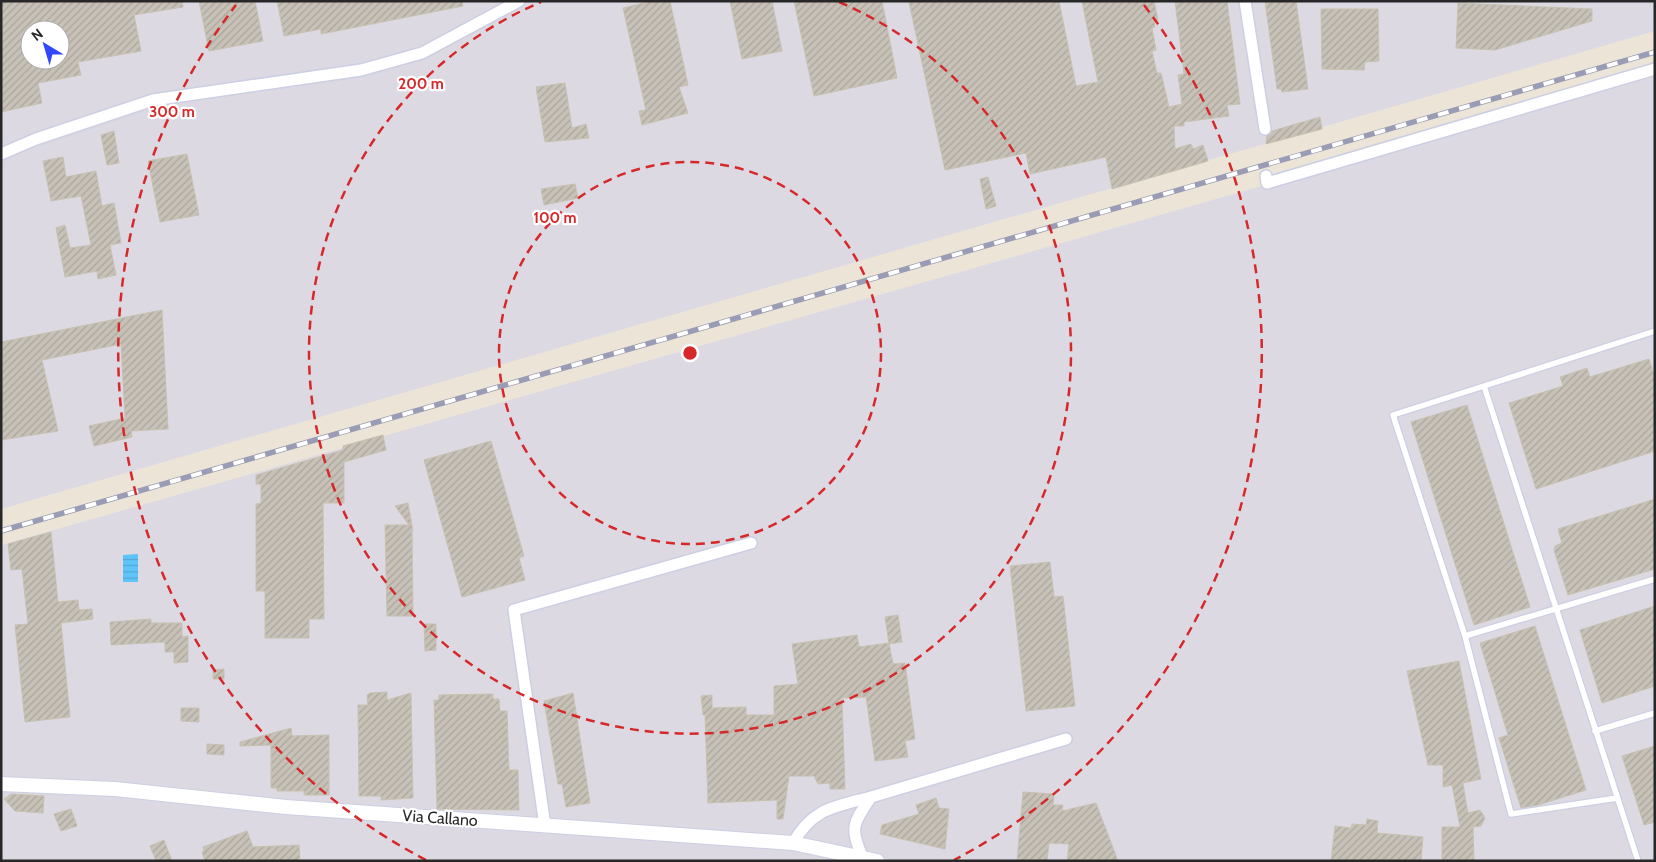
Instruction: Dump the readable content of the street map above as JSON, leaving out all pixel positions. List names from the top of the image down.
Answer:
{
  "streets": {
    "street": ["Via Callano"]
  },
  "north": "top left",
  "rings": ["200 m", "300 m", "100 m"]
}
